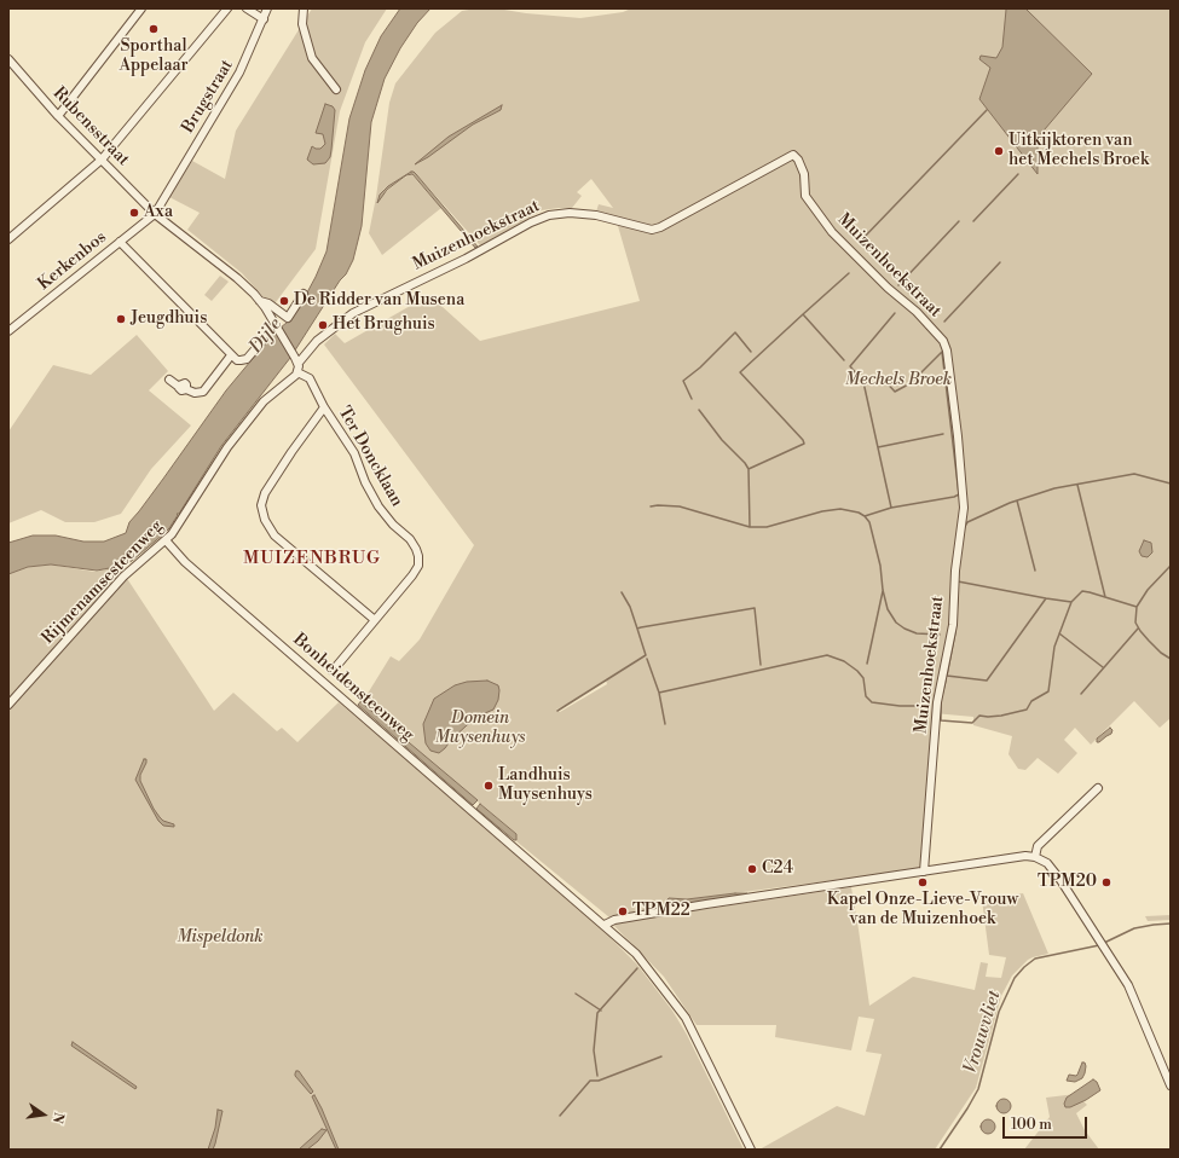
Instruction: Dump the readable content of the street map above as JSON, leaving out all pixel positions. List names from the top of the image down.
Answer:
{
  "streets": {
    "street": [
      "Brugstraat",
      "Rubensstraat",
      "Muizenhoekstraat",
      "Kerkenbos",
      "Ter Doncklaan",
      "Rijmenamsesteenweg",
      "Bonheidensteenweg"
    ]
  },
  "crossings": [
    ["Brugstraat", "Rubensstraat"],
    ["Brugstraat", "Kerkenbos"],
    ["Rubensstraat", "Kerkenbos"],
    ["Ter Doncklaan", "Rijmenamsesteenweg"],
    ["Rijmenamsesteenweg", "Bonheidensteenweg"]
  ],
  "districts": ["MUIZENBRUG"],
  "water": ["Dijle", "Vrouwvliet"],
  "parks": ["Mechels Broek", "Domein Muysenhuys", "Mispeldonk"],
  "places": [
    "Sporthal Appelaar",
    "Uitkijktoren van het Mechels Broek",
    "Axa",
    "De Ridder van Musena",
    "Jeugdhuis",
    "Het Brughuis",
    "Landhuis Muysenhuys",
    "C24",
    "Kapel Onze-Lieve-Vrouw van de Muizenhoek",
    "TPM20",
    "TPM22"
  ],
  "scale_bar": "100 m",
  "north": "right"
}
